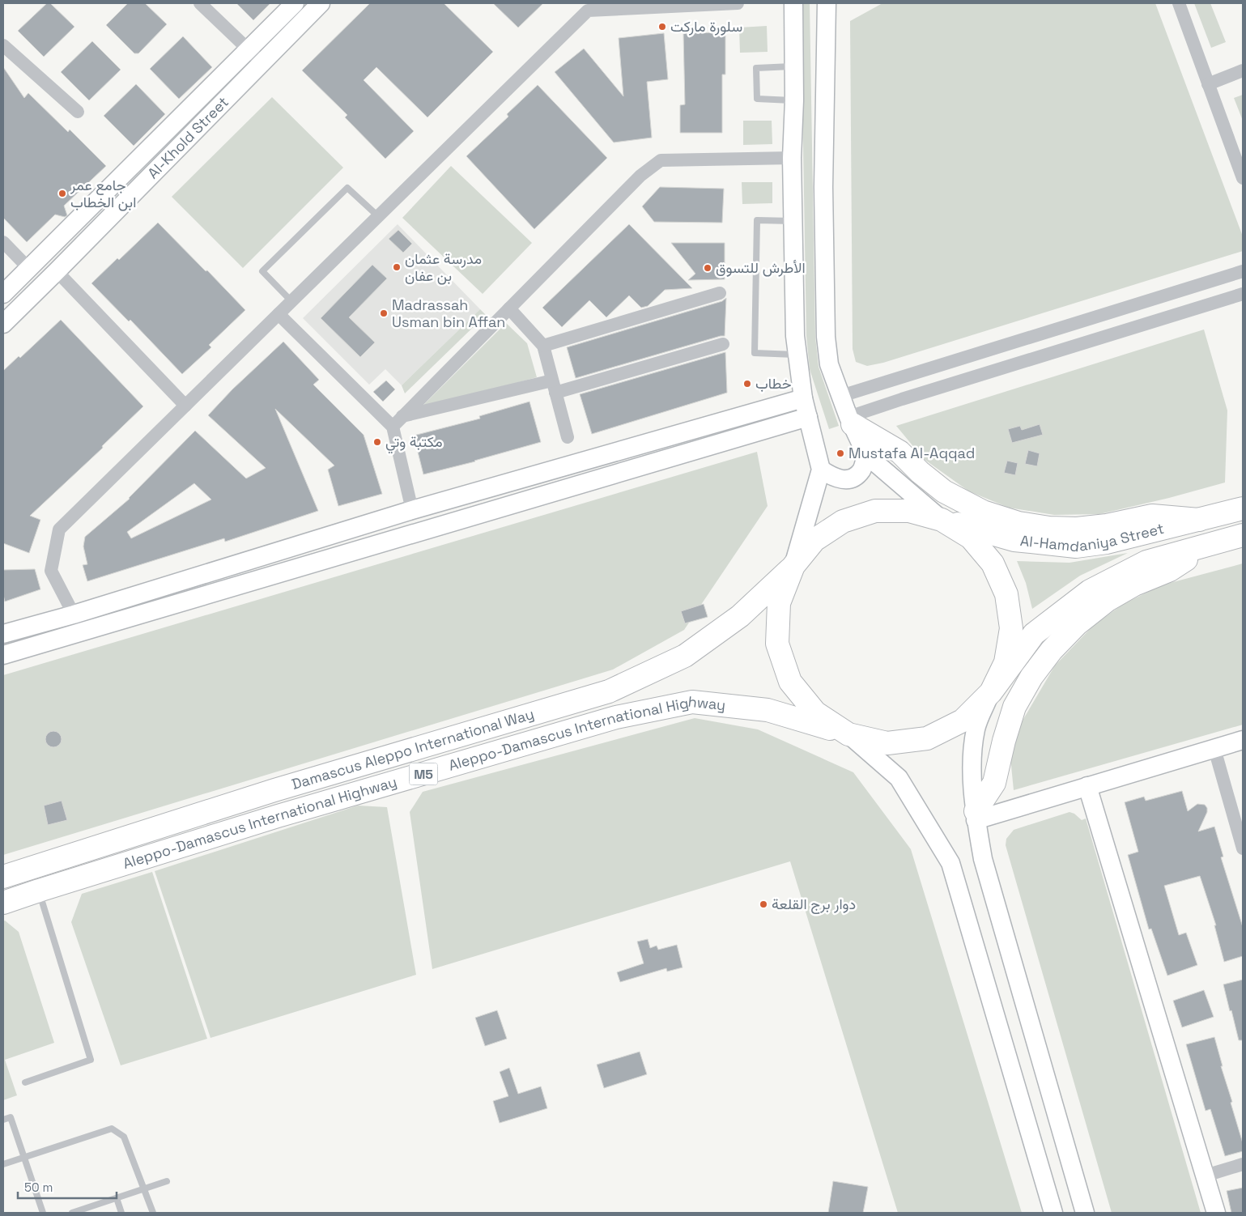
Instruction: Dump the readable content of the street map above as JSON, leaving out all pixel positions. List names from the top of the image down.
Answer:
{
  "streets": {
    "highway": [
      "Al-Hamdaniya Street",
      "Aleppo-Damascus International Highway",
      "Damascus Aleppo International Way",
      "M5"
    ],
    "street": ["Al-Khold Street"]
  },
  "crossings": [
    ["Al-Hamdaniya Street", "Aleppo-Damascus International Highway"]
  ],
  "places": [
    "سلورة ماركت",
    "جامع عمر ابن الخطاب",
    "مدرسة عثمان بن عفان",
    "الأطرش للتسوق",
    "Madrassah Usman bin Affan",
    "خطاب",
    "مكتبة وتي",
    "Mustafa Al-Aqqad",
    "دوار برج القلعة"
  ],
  "scale_bar": "50 m"
}
